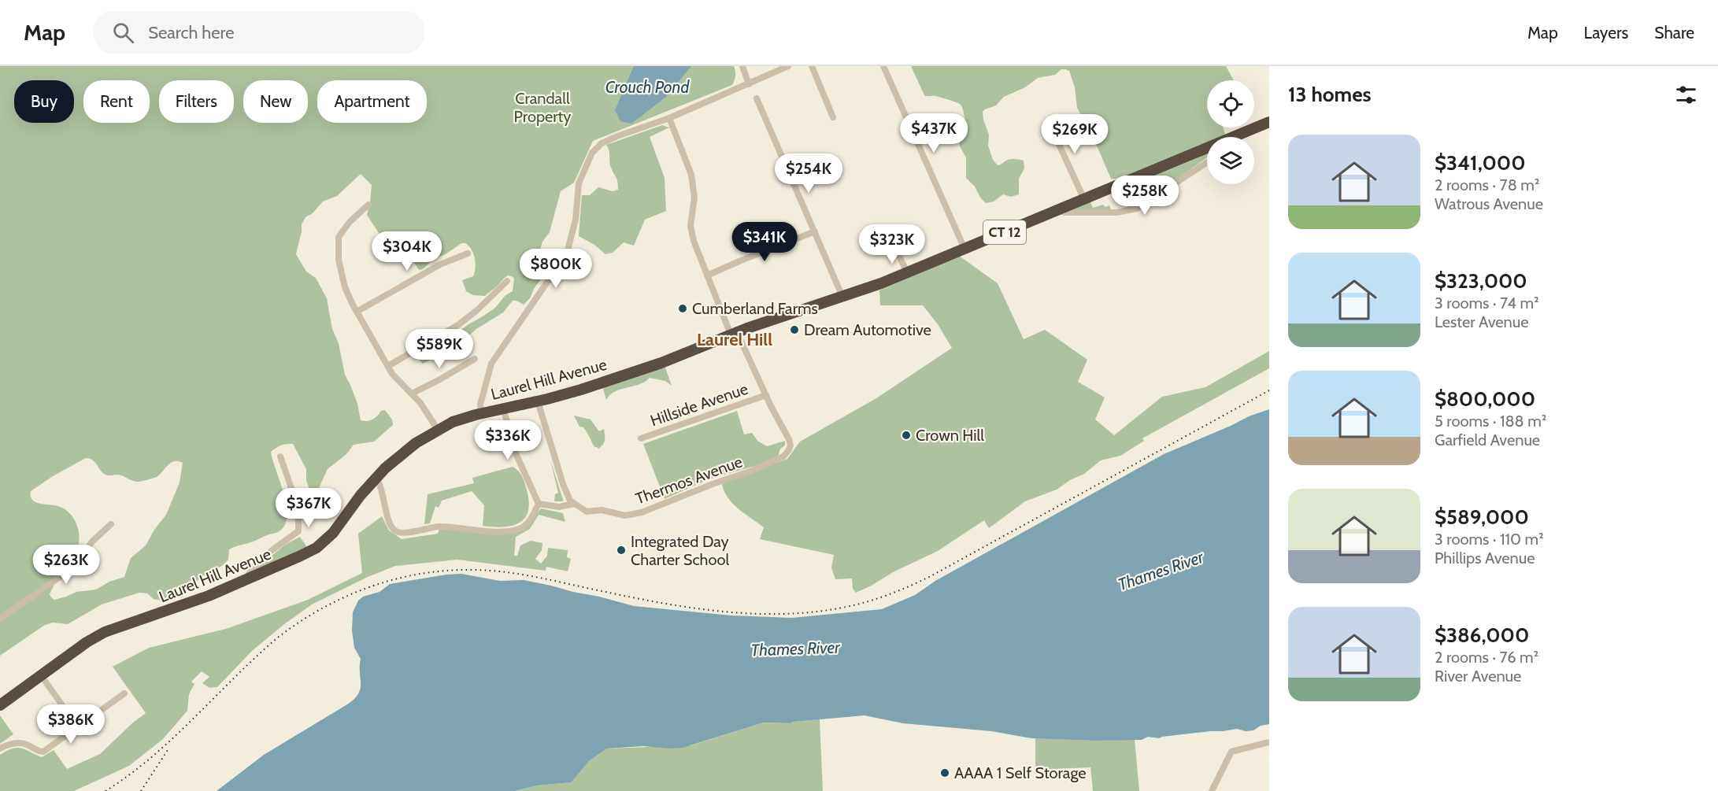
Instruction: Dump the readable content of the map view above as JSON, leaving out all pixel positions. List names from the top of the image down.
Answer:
{
  "streets": {
    "highway": ["CT 12", "Laurel Hill Avenue"],
    "street": ["Hillside Avenue", "Thermos Avenue"]
  },
  "crossings": [
    ["CT 12", "Laurel Hill Avenue"],
    ["CT 12", "Thermos Avenue"],
    ["Laurel Hill Avenue", "Thermos Avenue"],
    ["Hillside Avenue", "Thermos Avenue"]
  ],
  "districts": ["Laurel Hill"],
  "water": ["Crouch Pond", "Thames River"],
  "parks": ["Crandall Property"],
  "places": [
    "Cumberland Farms",
    "Dream Automotive",
    "Crown Hill",
    "Integrated Day Charter School",
    "AAAA 1 Self Storage"
  ],
  "page": {
    "header": "Map",
    "search": "Search here",
    "nav": ["Map", "Layers", "Share"],
    "heading": "13 homes",
    "chip": [
      "Buy",
      "Rent",
      "Filters",
      "New",
      "Apartment"
    ],
    "price": [
      "$437K",
      "$269K",
      "$254K",
      "$258K",
      "$341K",
      "$323K",
      "$304K",
      "$800K",
      "$589K",
      "$336K",
      "$367K",
      "$263K",
      "$386K"
    ],
    "list": [
      {
        "name": "$341,000",
        "note": "2 rooms · 78 m² · Watrous Avenue"
      },
      {
        "name": "$323,000",
        "note": "3 rooms · 74 m² · Lester Avenue"
      },
      {
        "name": "$800,000",
        "note": "5 rooms · 188 m² · Garfield Avenue"
      },
      {
        "name": "$589,000",
        "note": "3 rooms · 110 m² · Phillips Avenue"
      },
      {
        "name": "$386,000",
        "note": "2 rooms · 76 m² · River Avenue"
      }
    ]
  }
}
